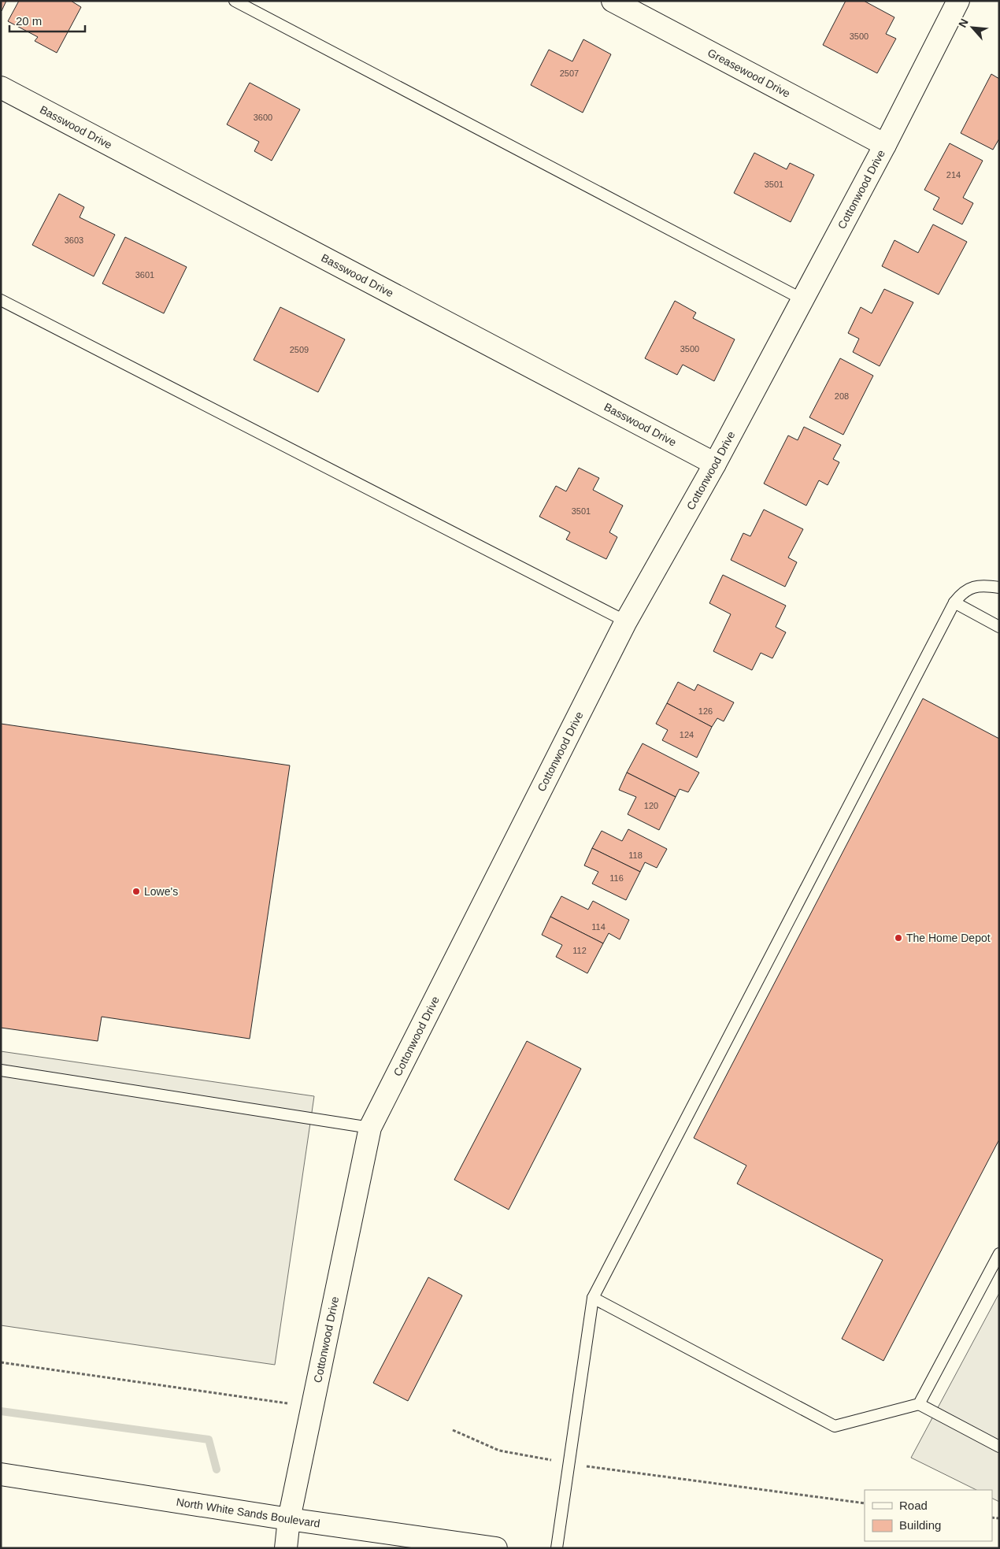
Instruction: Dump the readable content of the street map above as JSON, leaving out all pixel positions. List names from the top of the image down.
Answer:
{
  "streets": {
    "street": [
      "Greasewood Drive",
      "Basswood Drive",
      "Cottonwood Drive",
      "North White Sands Boulevard"
    ]
  },
  "crossings": [
    ["Greasewood Drive", "Cottonwood Drive"],
    ["Basswood Drive", "Cottonwood Drive"],
    ["Cottonwood Drive", "North White Sands Boulevard"]
  ],
  "places": ["Lowe's", "The Home Depot"],
  "house_numbers": [
    "3500",
    "2507",
    "3600",
    "214",
    "3501",
    "3603",
    "3601",
    "3500",
    "2509",
    "208",
    "3501",
    "126",
    "124",
    "120",
    "118",
    "116",
    "114",
    "112"
  ],
  "legend": ["Road", "Building"],
  "scale_bar": "20 m",
  "north": "top left"
}
